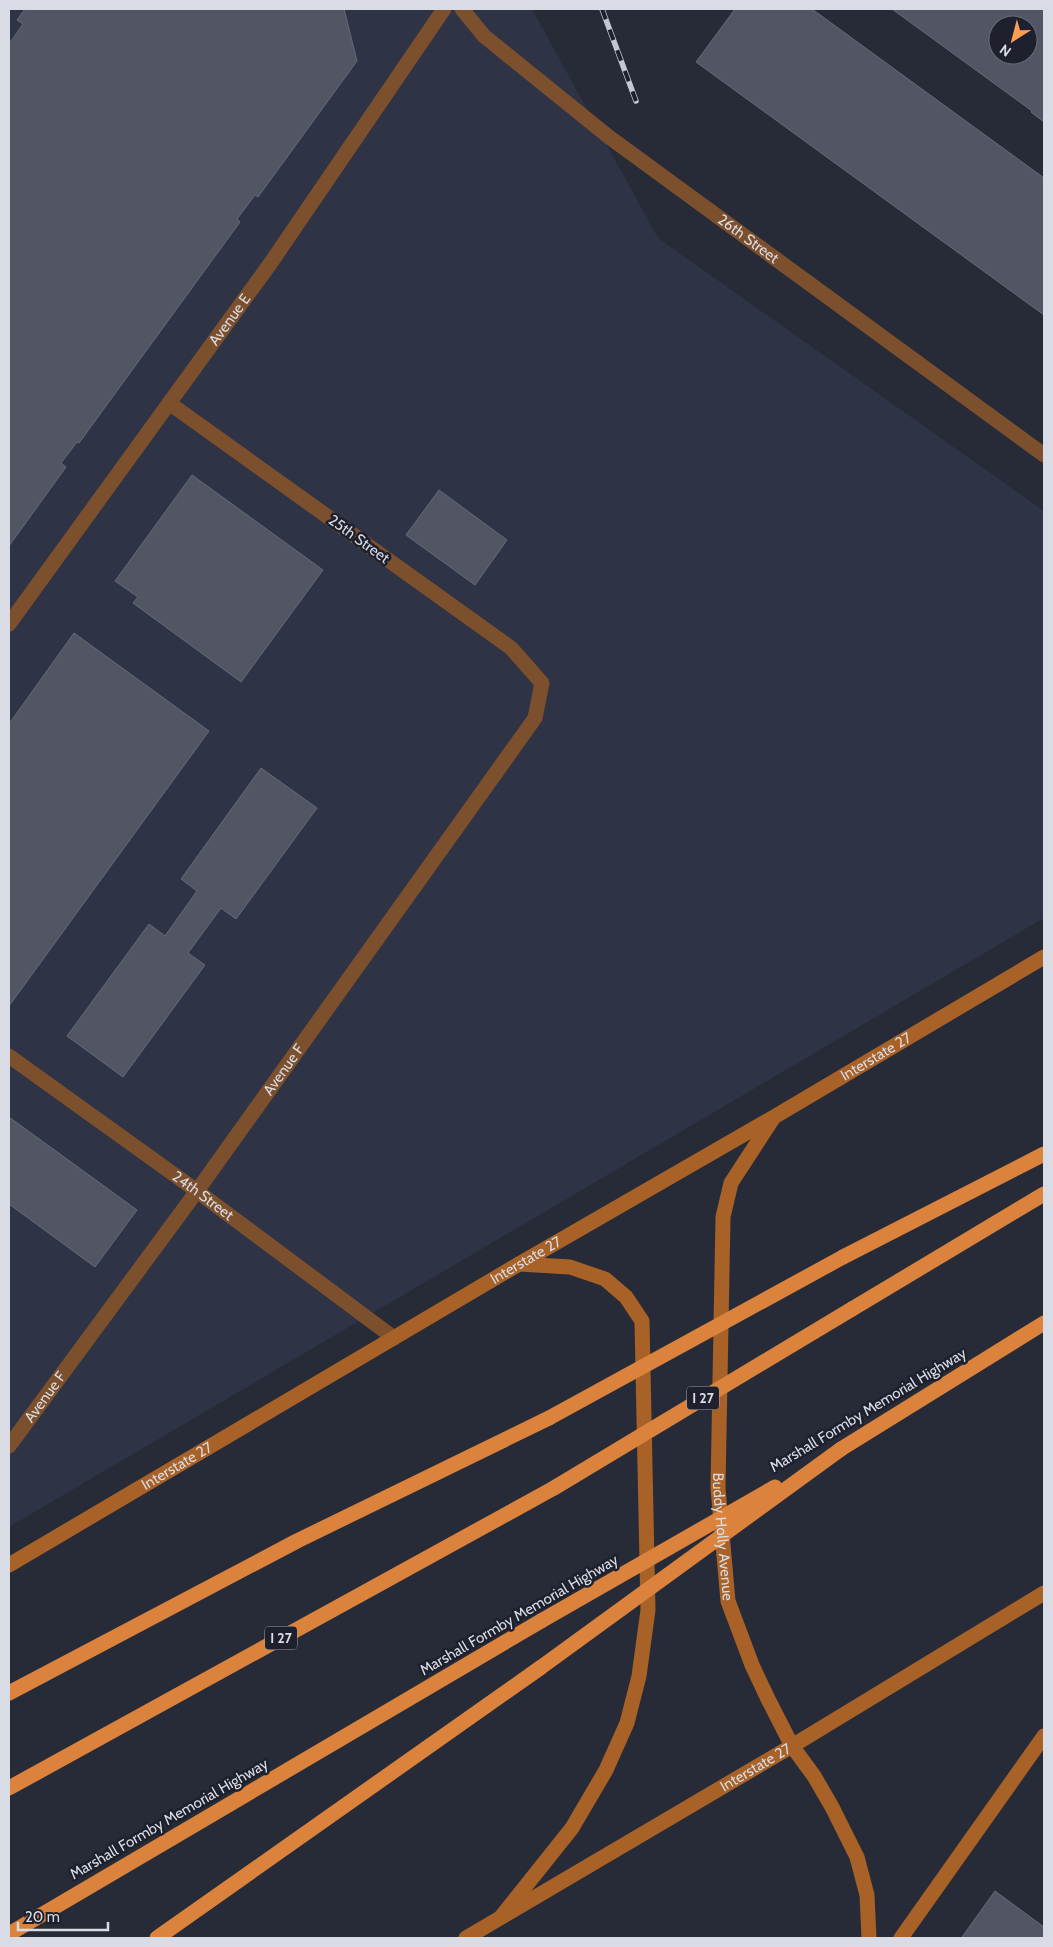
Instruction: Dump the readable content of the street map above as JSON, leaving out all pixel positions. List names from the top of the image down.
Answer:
{
  "streets": {
    "highway": ["I 27", "Marshall Formby Memorial Highway"],
    "main road": ["Interstate 27", "Buddy Holly Avenue"],
    "street": [
      "26th Street",
      "Avenue E",
      "25th Street",
      "Avenue F",
      "24th Street"
    ]
  },
  "crossings": [
    ["Avenue E", "25th Street"],
    ["25th Street", "Avenue F"],
    ["Interstate 27", "24th Street"],
    ["Interstate 27", "Buddy Holly Avenue"],
    ["Avenue F", "24th Street"]
  ],
  "scale_bar": "20 m",
  "north": "bottom left"
}
